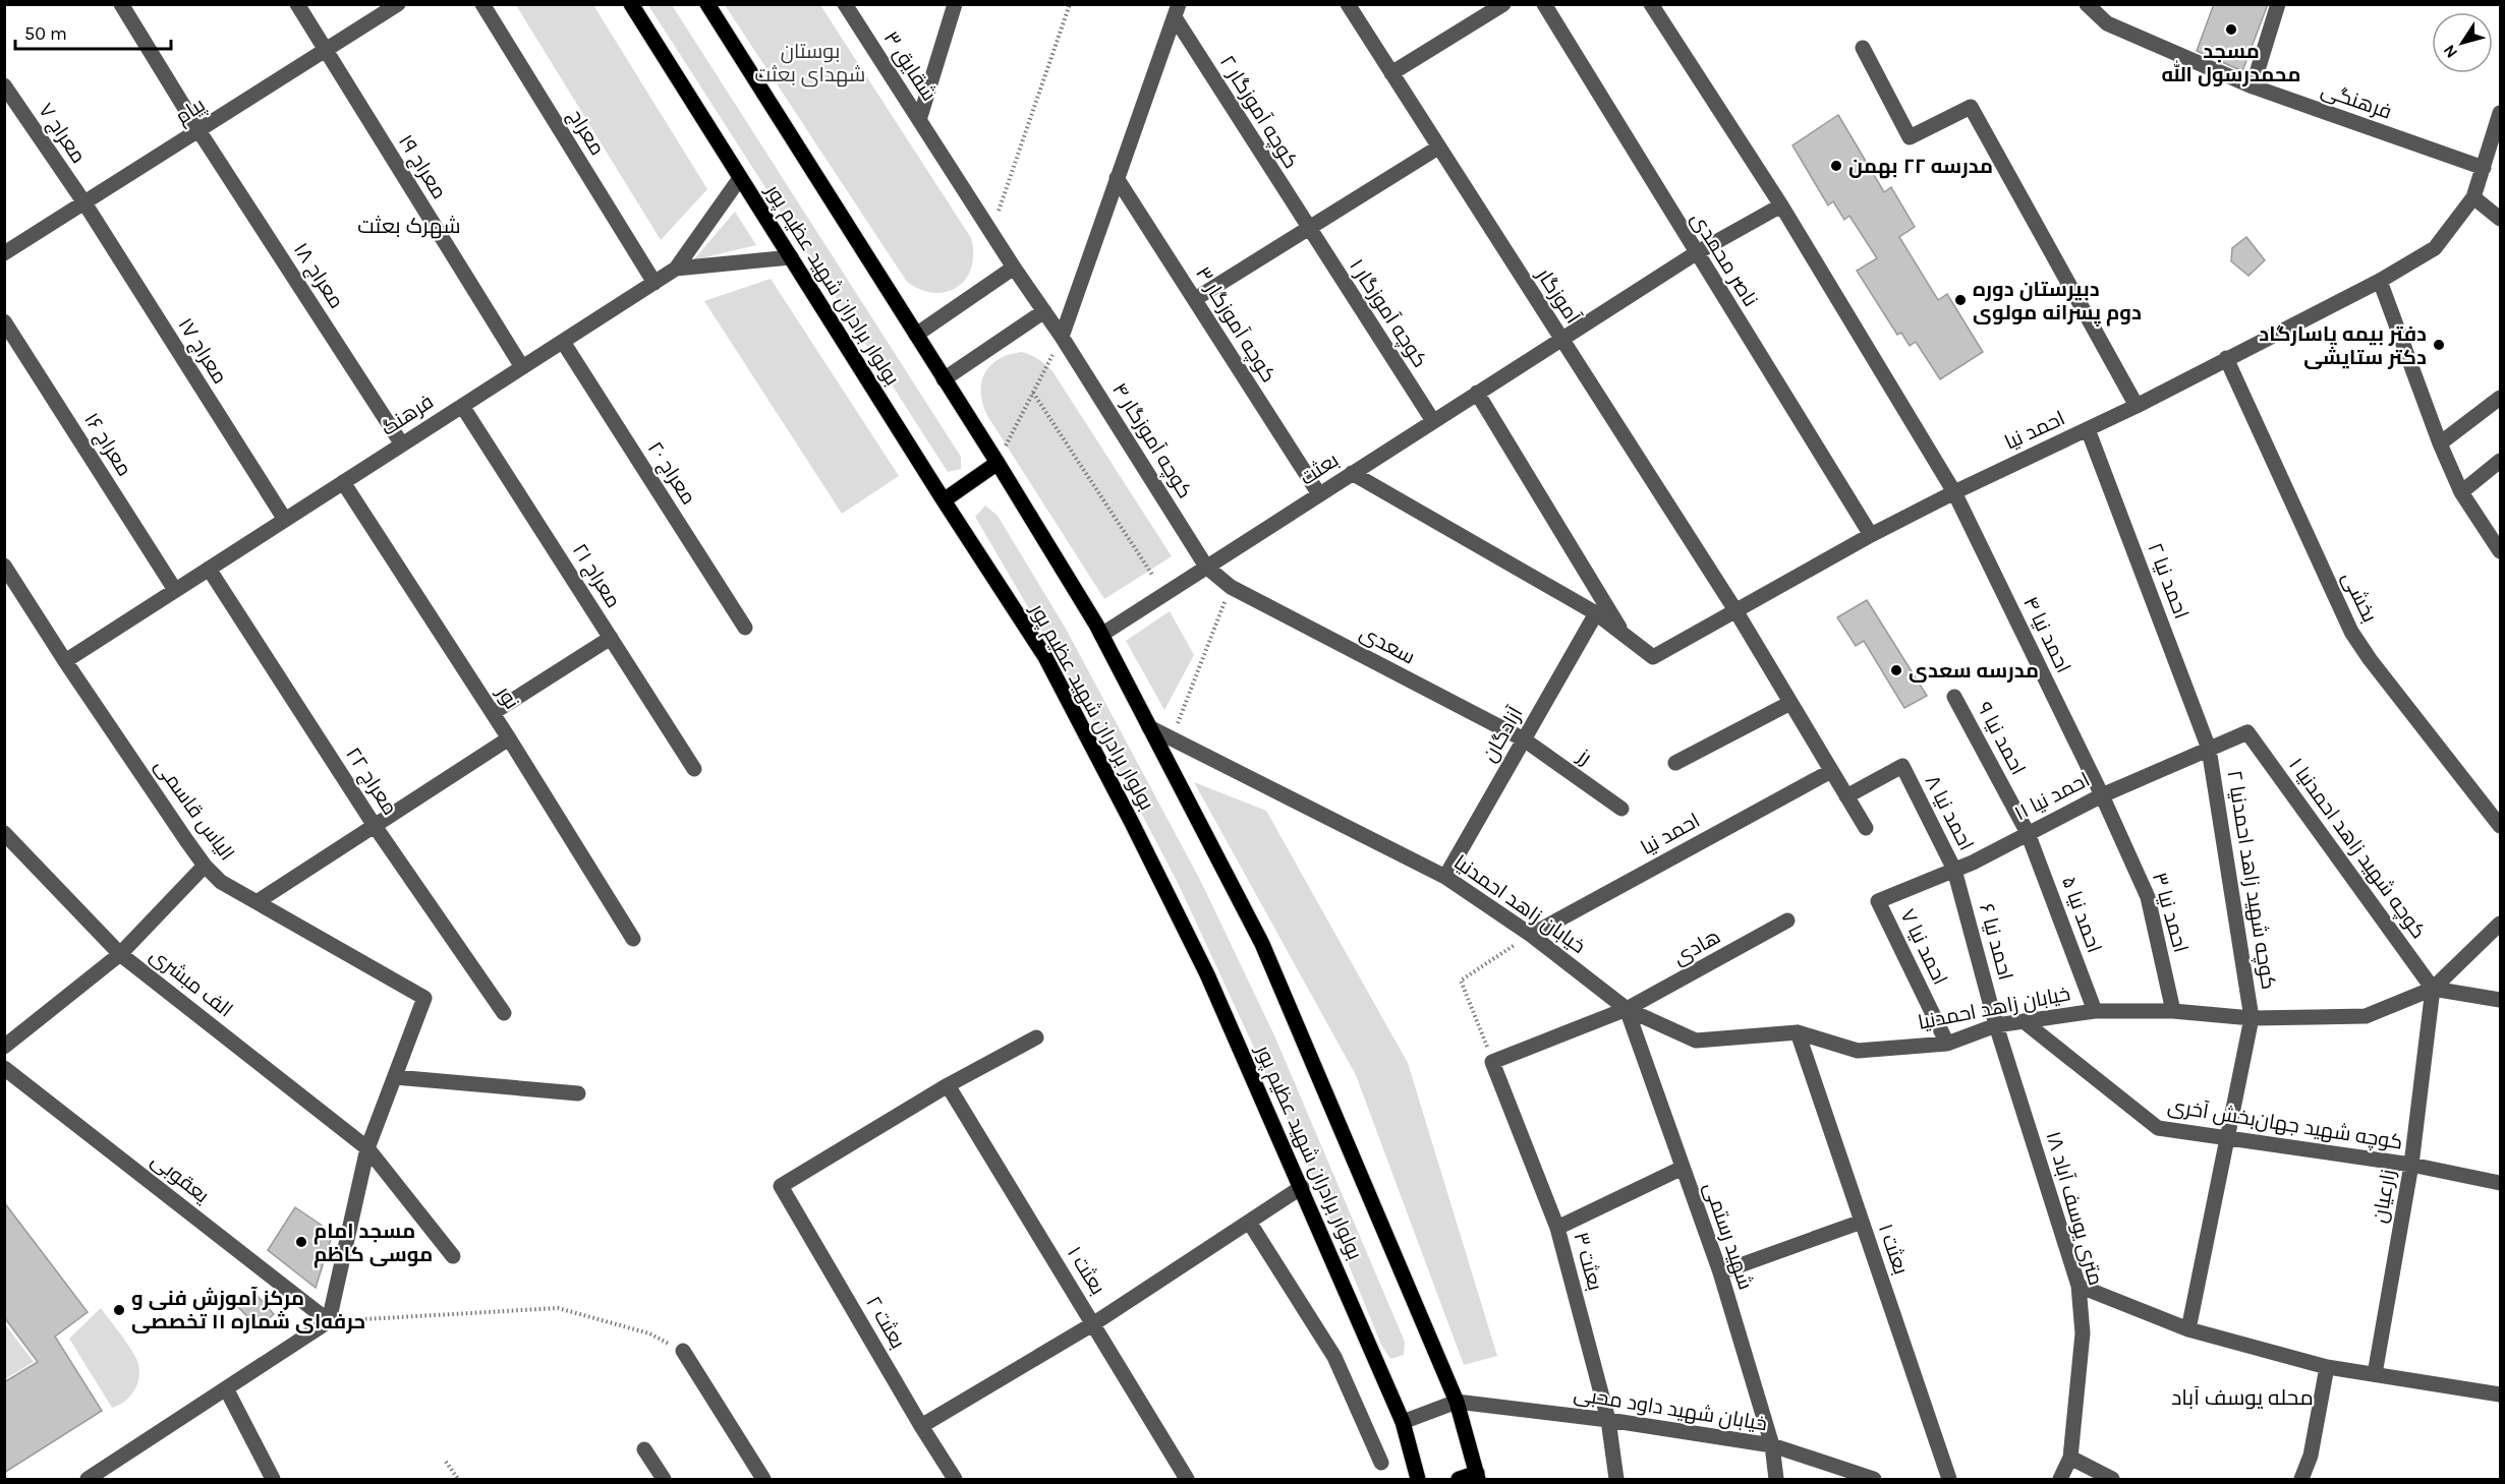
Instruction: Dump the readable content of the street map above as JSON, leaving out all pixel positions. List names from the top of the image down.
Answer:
{
  "streets": {
    "main road": ["بولوار برادران شهید عظیم‌ پور"],
    "street": [
      "شقایق ۳",
      "فرهنگی",
      "پیام",
      "کوچه آموزگار ۲",
      "معراج",
      "معراج ۷",
      "معراج ۱۹",
      "ناصر محمدی",
      "معراج ۱۸",
      "آموزگار",
      "کوچه آموزگار ۱",
      "کوچه آموزگار ۳",
      "معراج ۱۷",
      "فرهنگ",
      "احمد نیا",
      "کوچه آموزگار ۴",
      "معراج ۱۶",
      "بعثت",
      "معراج ۲۰",
      "معراج ۲۱",
      "احمد نیا ۲",
      "بخشی",
      "احمد نیا ۴",
      "سعدی",
      "نور",
      "آزادگان",
      "احمد نیا ۹",
      "رز",
      "معراج ۲۲",
      "احمد نیا ۱۱",
      "الیاس قاسمی",
      "احمد نیا ۸",
      "کوچه شهید زاهد احمدنیا ۱",
      "کوچه شهید زاهد احمدنیا ۲",
      "خیابان زاهد احمدنیا",
      "احمد نیا ۳",
      "احمد نیا ۵",
      "احمد نیا ۶",
      "هادی",
      "احمد نیا ۷",
      "الف مبشری",
      "کوچه شهید جهان‌بخش آخری",
      "یعقوبی",
      "زارعیان",
      "۱۸ متری یوسف آباد",
      "شهید رستمی",
      "بعثت ۱",
      "بعثت ۳",
      "بعثت ۲",
      "خیابان شهید داود محبی"
    ]
  },
  "crossings": [
    ["شقایق ۳", "کوچه آموزگار ۴"],
    ["فرهنگی", "احمد نیا"],
    ["پیام", "معراج ۷"],
    ["پیام", "معراج ۱۹"],
    ["پیام", "معراج ۱۸"],
    ["پیام", "معراج ۱۷"],
    ["کوچه آموزگار ۲", "کوچه آموزگار ۱"],
    ["معراج", "فرهنگ"],
    ["معراج ۷", "معراج ۱۷"],
    ["معراج ۱۹", "فرهنگ"],
    ["ناصر محمدی", "احمد نیا"],
    ["ناصر محمدی", "بعثت"],
    ["معراج ۱۸", "فرهنگ"],
    ["بولوار برادران شهید عظیم‌ پور", "فرهنگ"],
    ["بولوار برادران شهید عظیم‌ پور", "بعثت"],
    ["بولوار برادران شهید عظیم‌ پور", "خیابان زاهد احمدنیا"],
    ["بولوار برادران شهید عظیم‌ پور", "خیابان شهید داود محبی"],
    ["آموزگار", "احمد نیا"],
    ["آموزگار", "بعثت"],
    ["کوچه آموزگار ۱", "بعثت"],
    ["کوچه آموزگار ۳", "بعثت"],
    ["معراج ۱۷", "فرهنگ"],
    ["فرهنگ", "معراج ۱۶"],
    ["فرهنگ", "معراج ۲۰"],
    ["فرهنگ", "معراج ۲۱"],
    ["فرهنگ", "نور"],
    ["فرهنگ", "معراج ۲۲"],
    ["فرهنگ", "الیاس قاسمی"],
    ["احمد نیا", "احمد نیا ۲"],
    ["احمد نیا", "بخشی"],
    ["احمد نیا", "احمد نیا ۴"],
    ["احمد نیا", "خیابان زاهد احمدنیا"],
    ["کوچه آموزگار ۴", "بعثت"],
    ["کوچه آموزگار ۴", "سعدی"],
    ["بعثت", "احمد نیا ۴"],
    ["احمد نیا ۲", "احمد نیا ۱۱"],
    ["احمد نیا ۲", "کوچه شهید زاهد احمدنیا ۲"],
    ["احمد نیا ۴", "احمد نیا ۱۱"],
    ["احمد نیا ۴", "احمد نیا ۳"],
    ["سعدی", "آزادگان"],
    ["سعدی", "رز"],
    ["آزادگان", "رز"],
    ["آزادگان", "خیابان زاهد احمدنیا"],
    ["احمد نیا ۹", "احمد نیا ۱۱"],
    ["احمد نیا ۹", "احمد نیا ۵"],
    ["احمد نیا ۱۱", "احمد نیا ۸"],
    ["احمد نیا ۱۱", "کوچه شهید زاهد احمدنیا ۱"],
    ["احمد نیا ۱۱", "کوچه شهید زاهد احمدنیا ۲"],
    ["احمد نیا ۱۱", "احمد نیا ۳"],
    ["احمد نیا ۱۱", "احمد نیا ۵"],
    ["احمد نیا ۱۱", "احمد نیا ۶"],
    ["احمد نیا ۱۱", "احمد نیا ۷"],
    ["احمد نیا ۸", "احمد نیا ۶"],
    ["کوچه شهید زاهد احمدنیا ۱", "خیابان زاهد احمدنیا"],
    ["کوچه شهید زاهد احمدنیا ۱", "زارعیان"],
    ["کوچه شهید زاهد احمدنیا ۲", "خیابان زاهد احمدنیا"],
    ["خیابان زاهد احمدنیا", "احمد نیا ۳"],
    ["خیابان زاهد احمدنیا", "احمد نیا ۵"],
    ["خیابان زاهد احمدنیا", "احمد نیا ۶"],
    ["خیابان زاهد احمدنیا", "هادی"],
    ["خیابان زاهد احمدنیا", "احمد نیا ۷"],
    ["خیابان زاهد احمدنیا", "کوچه شهید جهان‌بخش آخری"],
    ["خیابان زاهد احمدنیا", "زارعیان"],
    ["خیابان زاهد احمدنیا", "۱۸ متری یوسف آباد"],
    ["خیابان زاهد احمدنیا", "شهید رستمی"],
    ["خیابان زاهد احمدنیا", "بعثت ۱"],
    ["احمد نیا ۶", "۱۸ متری یوسف آباد"],
    ["هادی", "شهید رستمی"],
    ["هادی", "بعثت ۳"],
    ["کوچه شهید جهان‌بخش آخری", "زارعیان"],
    ["شهید رستمی", "خیابان شهید داود محبی"],
    ["بعثت ۱", "بعثت ۲"],
    ["بعثت ۳", "خیابان شهید داود محبی"]
  ],
  "districts": ["شهرک بعثت", "محله یوسف آباد"],
  "parks": ["بوستان شهدای بعثت"],
  "places": [
    "مسجد محمدرسول الله",
    "مدرسه ۲۲ بهمن",
    "دبیرستان دوره دوم پسرانه مولوی",
    "دفتر بیمه پاسارگاد دکتر ستایشی",
    "مدرسه سعدی",
    "مسجد امام موسی کاظم",
    "مرکز آموزش فنی و حرفه‌ای شماره ۱۱ تخصصی"
  ],
  "scale_bar": "50 m",
  "north": "bottom left"
}
